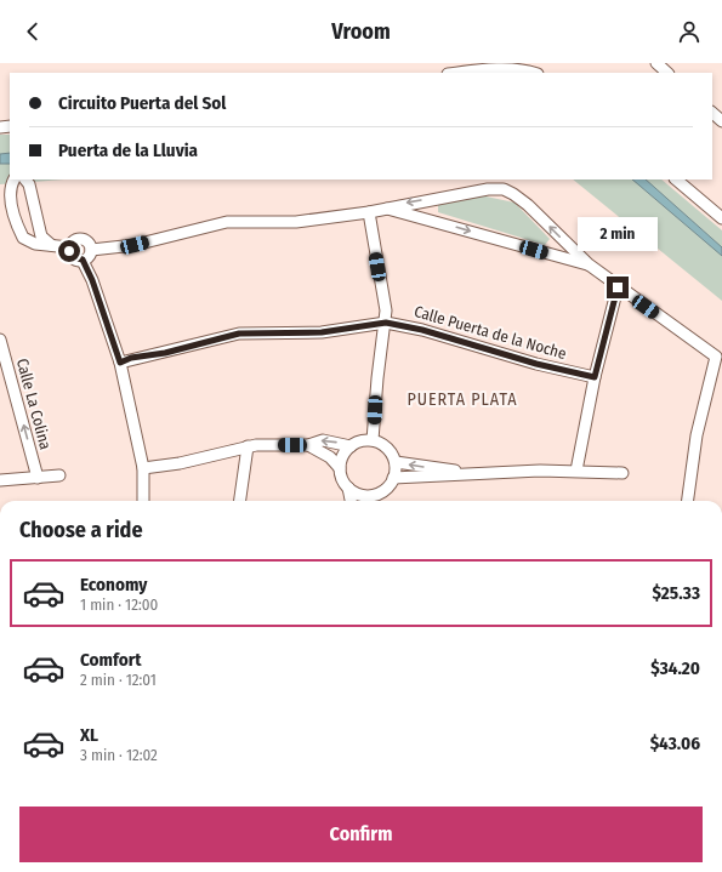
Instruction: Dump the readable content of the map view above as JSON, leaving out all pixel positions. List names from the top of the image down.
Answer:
{
  "streets": {
    "street": ["Calle Puerta de la Noche", "Calle La Colina"]
  },
  "one_way": ["Calle La Colina"],
  "districts": ["PUERTA PLATA"],
  "page": {
    "header": "Vroom",
    "banner": ["Circuito Puerta del Sol", "Puerta de la Lluvia"],
    "bubble": "2 min",
    "heading": "Choose a ride",
    "list": [
      {
        "name": "Economy",
        "note": "1 min · 12:00",
        "value": "$25.33"
      },
      {
        "name": "Comfort",
        "note": "2 min · 12:01",
        "value": "$34.20"
      },
      {
        "name": "XL",
        "note": "3 min · 12:02",
        "value": "$43.06"
      }
    ],
    "buttons": "Confirm"
  }
}
